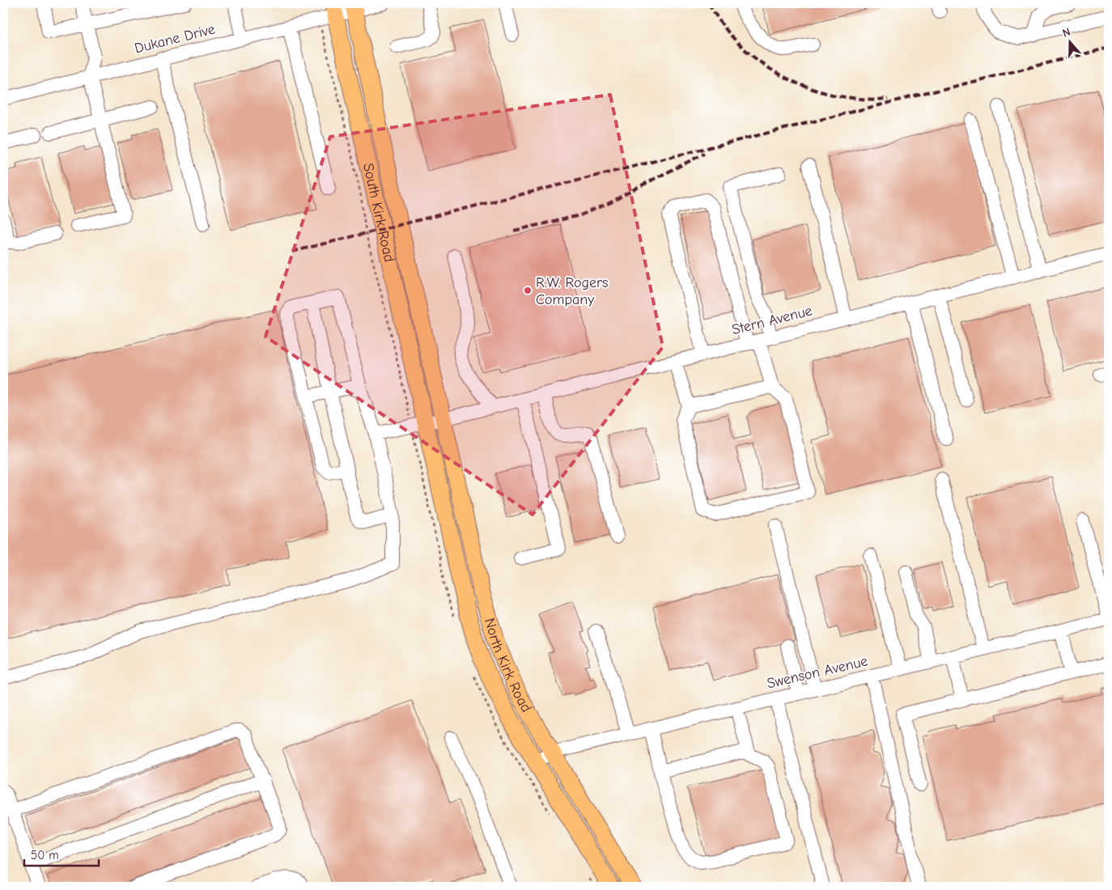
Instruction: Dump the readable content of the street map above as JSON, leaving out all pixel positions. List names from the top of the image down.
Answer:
{
  "streets": {
    "main road": ["South Kirk Road", "North Kirk Road"],
    "street": ["Dukane Drive", "Stern Avenue", "Swenson Avenue"]
  },
  "crossings": [
    ["Dukane Drive", "South Kirk Road"],
    ["South Kirk Road", "Stern Avenue"],
    ["South Kirk Road", "North Kirk Road"],
    ["Stern Avenue", "North Kirk Road"],
    ["North Kirk Road", "Swenson Avenue"]
  ],
  "places": ["R.W. Rogers Company"],
  "scale_bar": "50 m",
  "north": "top"
}
